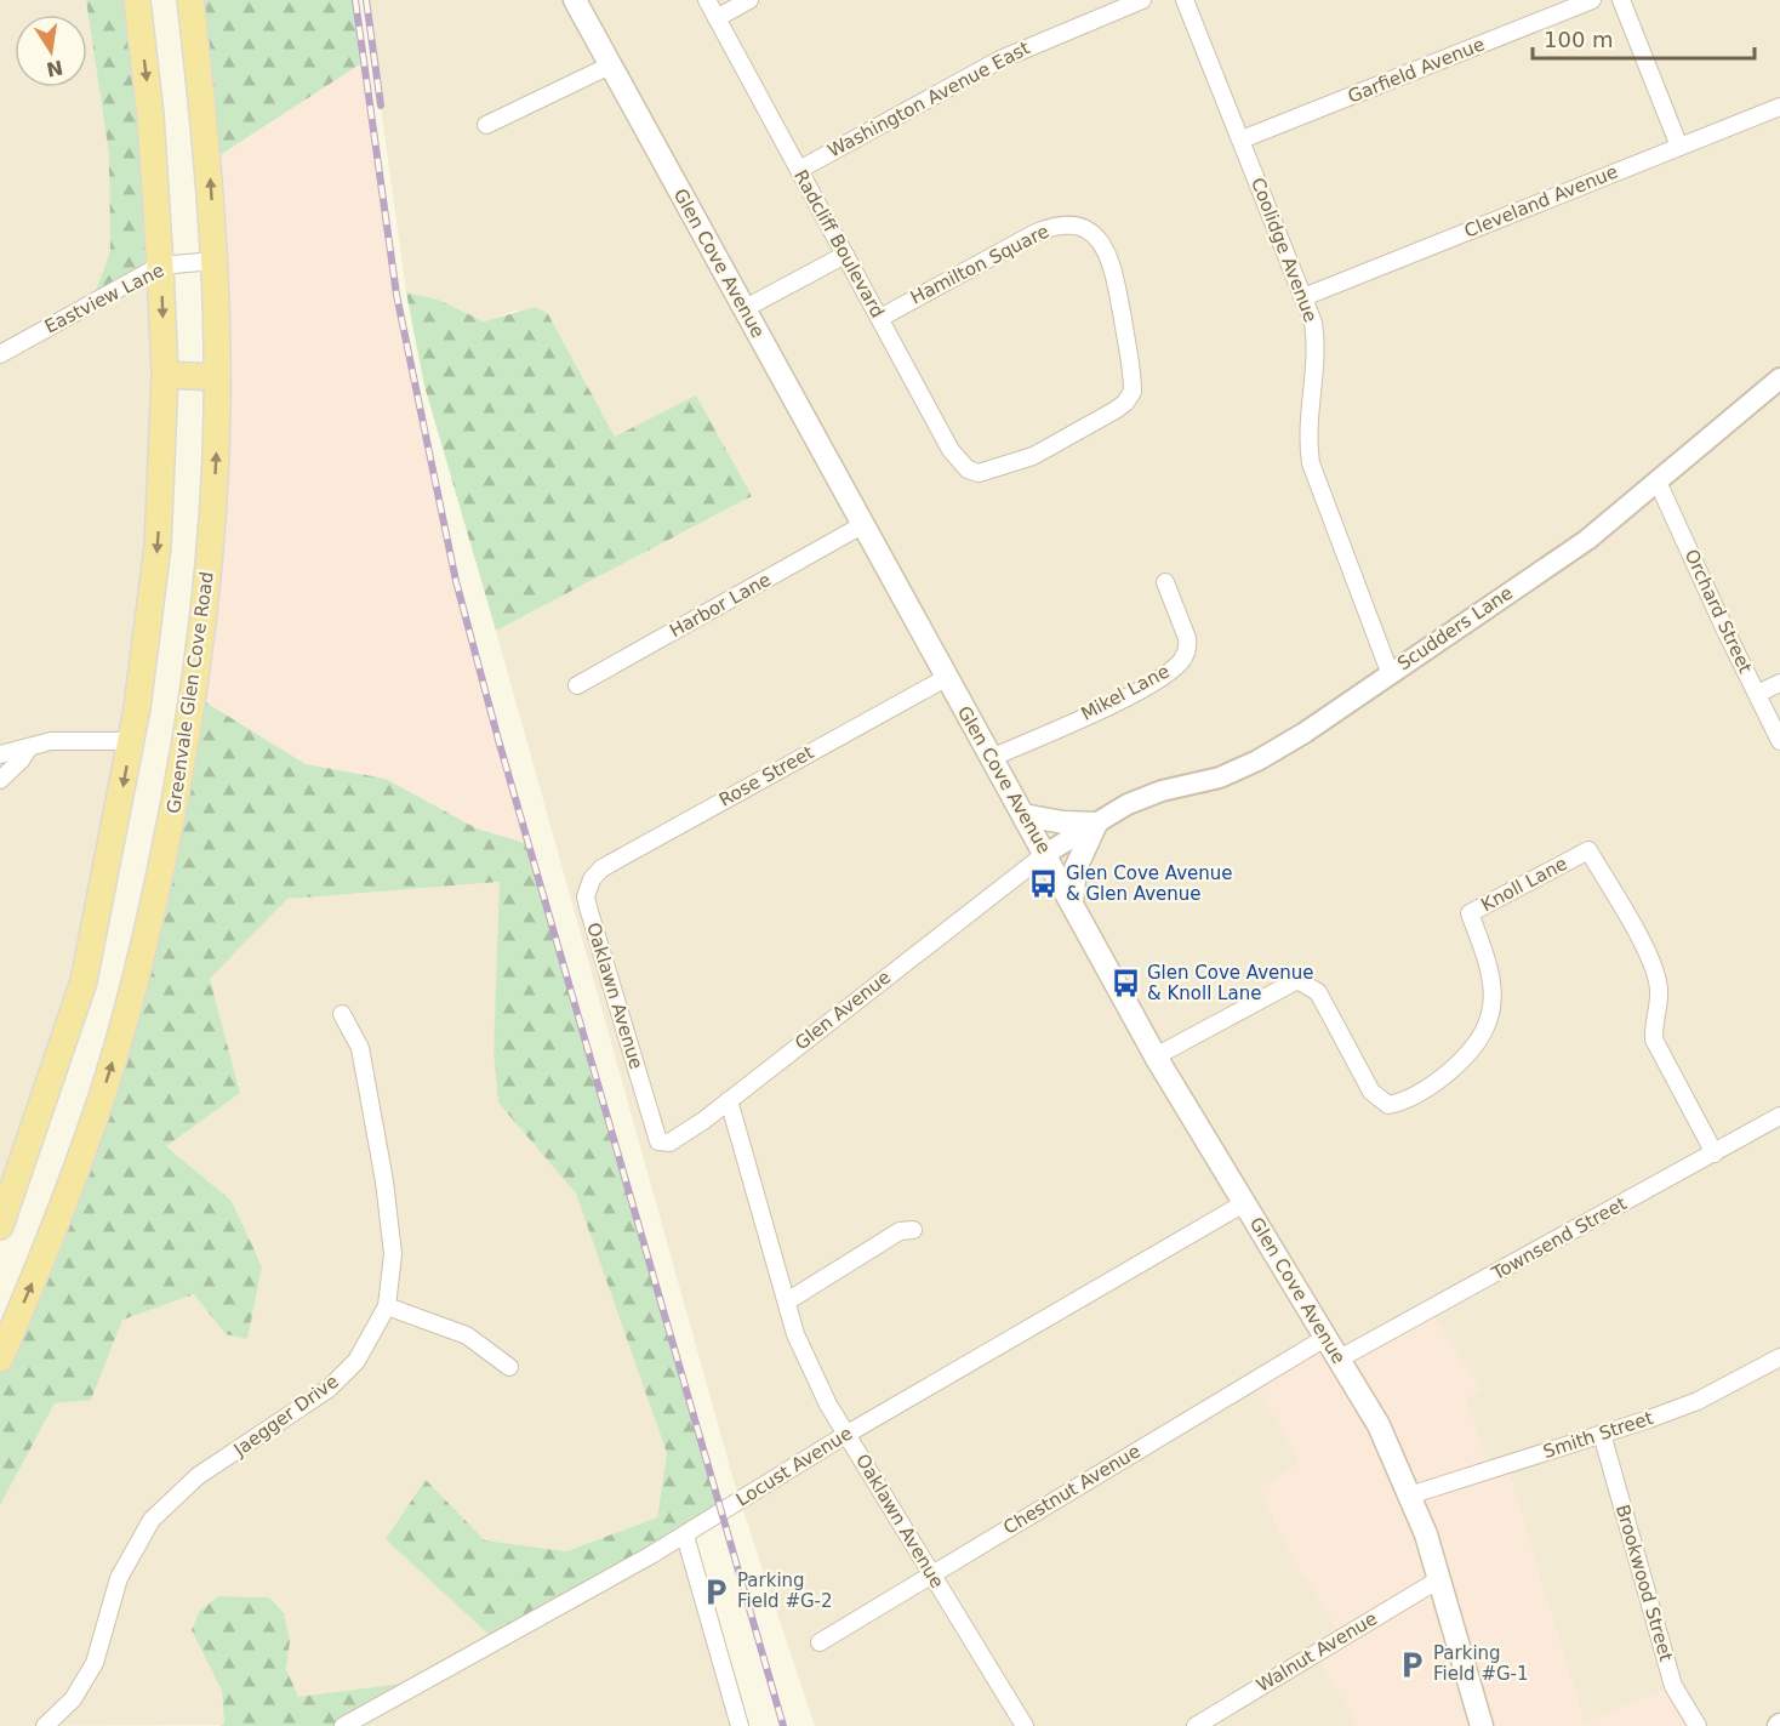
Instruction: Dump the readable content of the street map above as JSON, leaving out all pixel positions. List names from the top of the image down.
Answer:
{
  "streets": {
    "main road": ["Glen Cove Avenue", "Greenvale Glen Cove Road"],
    "street": [
      "Garfield Avenue",
      "Washington Avenue East",
      "Cleveland Avenue",
      "Radcliff Boulevard",
      "Coolidge Avenue",
      "Hamilton Square",
      "Eastview Lane",
      "Harbor Lane",
      "Orchard Street",
      "Scudders Lane",
      "Mikel Lane",
      "Rose Street",
      "Knoll Lane",
      "Oaklawn Avenue",
      "Glen Avenue",
      "Townsend Street",
      "Jaegger Drive",
      "Smith Street",
      "Locust Avenue",
      "Chestnut Avenue",
      "Brookwood Street",
      "Walnut Avenue"
    ]
  },
  "crossings": [
    ["Garfield Avenue", "Coolidge Avenue"],
    ["Washington Avenue East", "Radcliff Boulevard"],
    ["Cleveland Avenue", "Coolidge Avenue"],
    ["Radcliff Boulevard", "Hamilton Square"],
    ["Coolidge Avenue", "Scudders Lane"],
    ["Glen Cove Avenue", "Harbor Lane"],
    ["Glen Cove Avenue", "Scudders Lane"],
    ["Glen Cove Avenue", "Mikel Lane"],
    ["Glen Cove Avenue", "Rose Street"],
    ["Glen Cove Avenue", "Knoll Lane"],
    ["Glen Cove Avenue", "Glen Avenue"],
    ["Glen Cove Avenue", "Townsend Street"],
    ["Glen Cove Avenue", "Smith Street"],
    ["Glen Cove Avenue", "Locust Avenue"],
    ["Glen Cove Avenue", "Chestnut Avenue"],
    ["Glen Cove Avenue", "Walnut Avenue"],
    ["Eastview Lane", "Greenvale Glen Cove Road"],
    ["Orchard Street", "Scudders Lane"],
    ["Scudders Lane", "Glen Avenue"],
    ["Rose Street", "Oaklawn Avenue"],
    ["Knoll Lane", "Townsend Street"],
    ["Oaklawn Avenue", "Glen Avenue"],
    ["Oaklawn Avenue", "Locust Avenue"],
    ["Oaklawn Avenue", "Chestnut Avenue"],
    ["Smith Street", "Brookwood Street"]
  ],
  "places": {
    "bus stop": ["Glen Cove Avenue & Glen Avenue", "Glen Cove Avenue & Knoll Lane"],
    "parking": ["Parking Field #G-2", "Parking Field #G-1"]
  },
  "scale_bar": "100 m",
  "north": "bottom"
}
